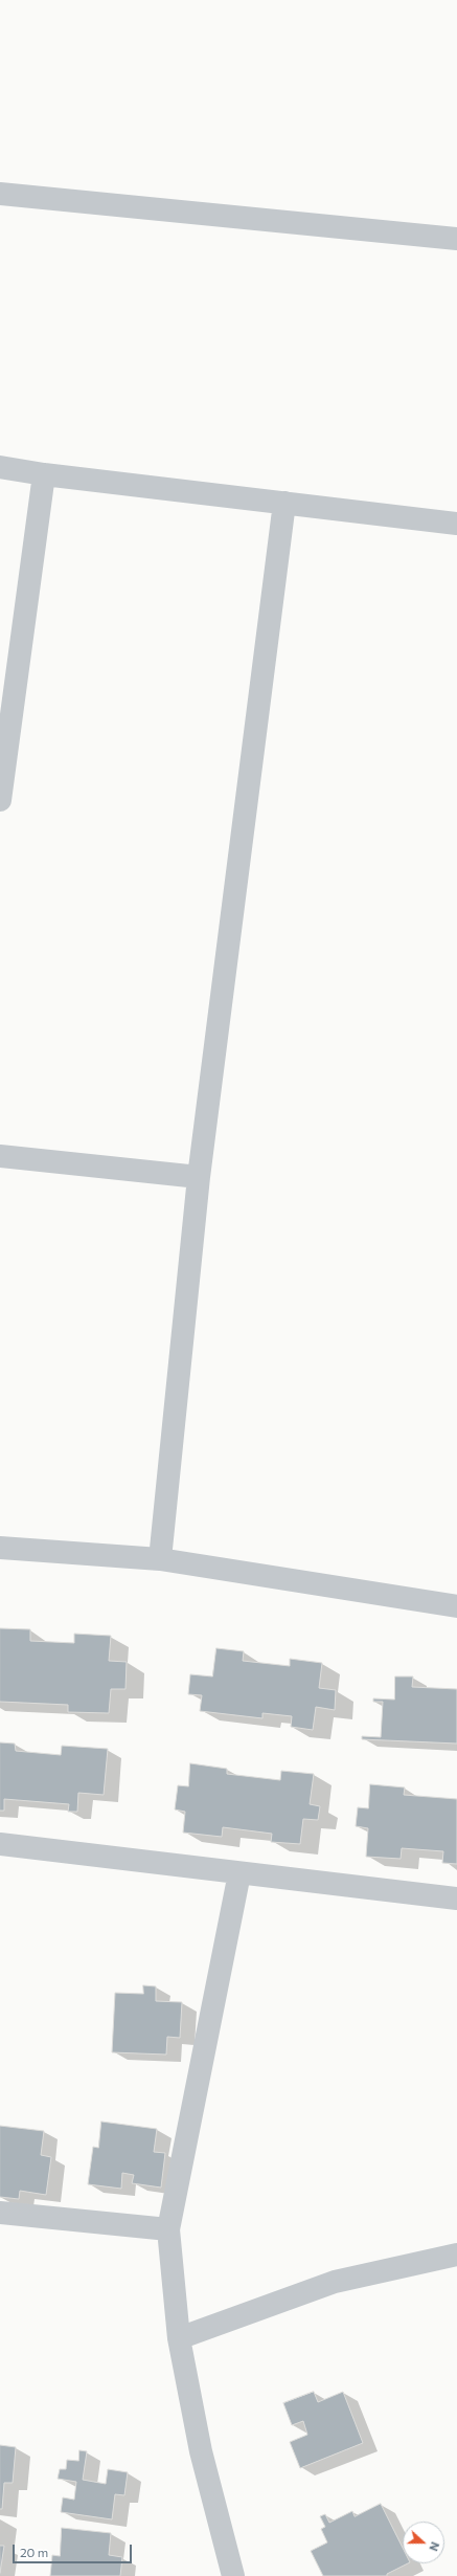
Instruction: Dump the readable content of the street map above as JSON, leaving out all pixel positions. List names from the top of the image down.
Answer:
{
  "scale_bar": "20 m",
  "north": "right"
}
